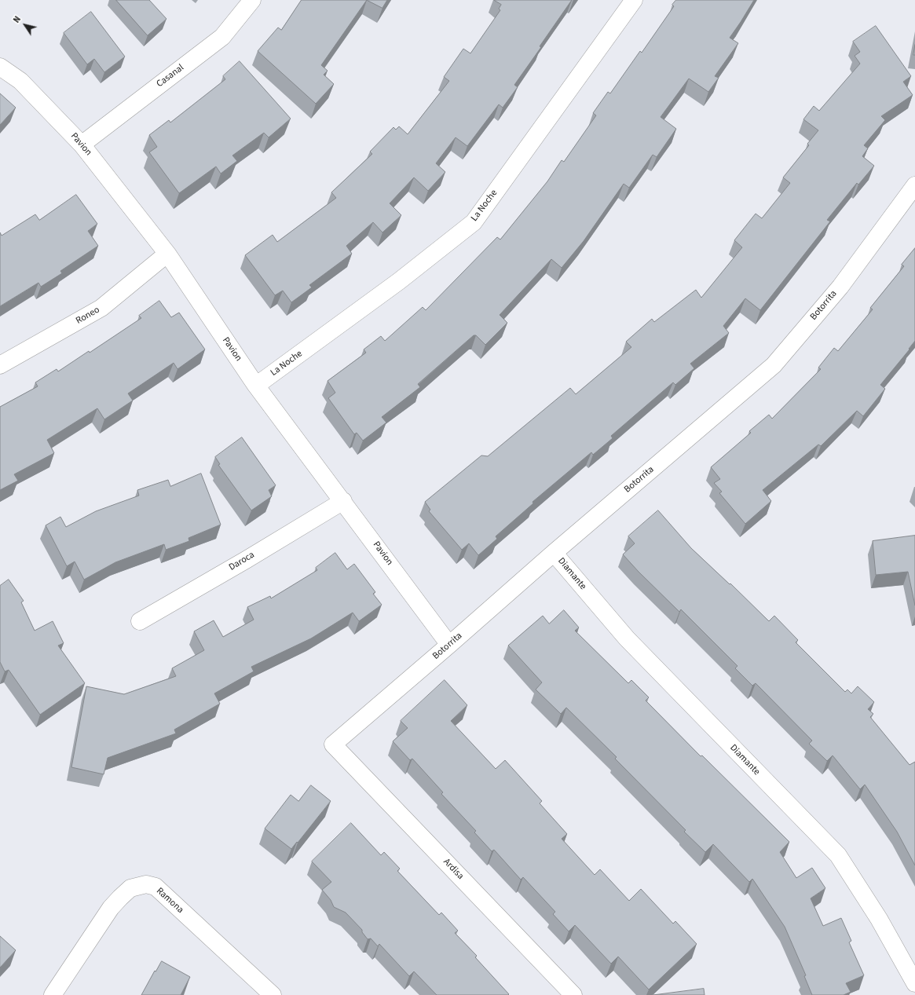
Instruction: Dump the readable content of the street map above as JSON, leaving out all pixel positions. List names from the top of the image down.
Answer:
{
  "streets": {
    "street": [
      "Casanal",
      "Pavion",
      "La Noche",
      "Botorrita",
      "Roneo",
      "Daroca",
      "Diamante",
      "Ardisa",
      "Ramona"
    ]
  },
  "crossings": [
    ["Casanal", "Pavion"],
    ["Pavion", "La Noche"],
    ["Pavion", "Botorrita"],
    ["Pavion", "Roneo"],
    ["Pavion", "Daroca"],
    ["Botorrita", "Diamante"],
    ["Botorrita", "Ardisa"]
  ],
  "north": "top left"
}
